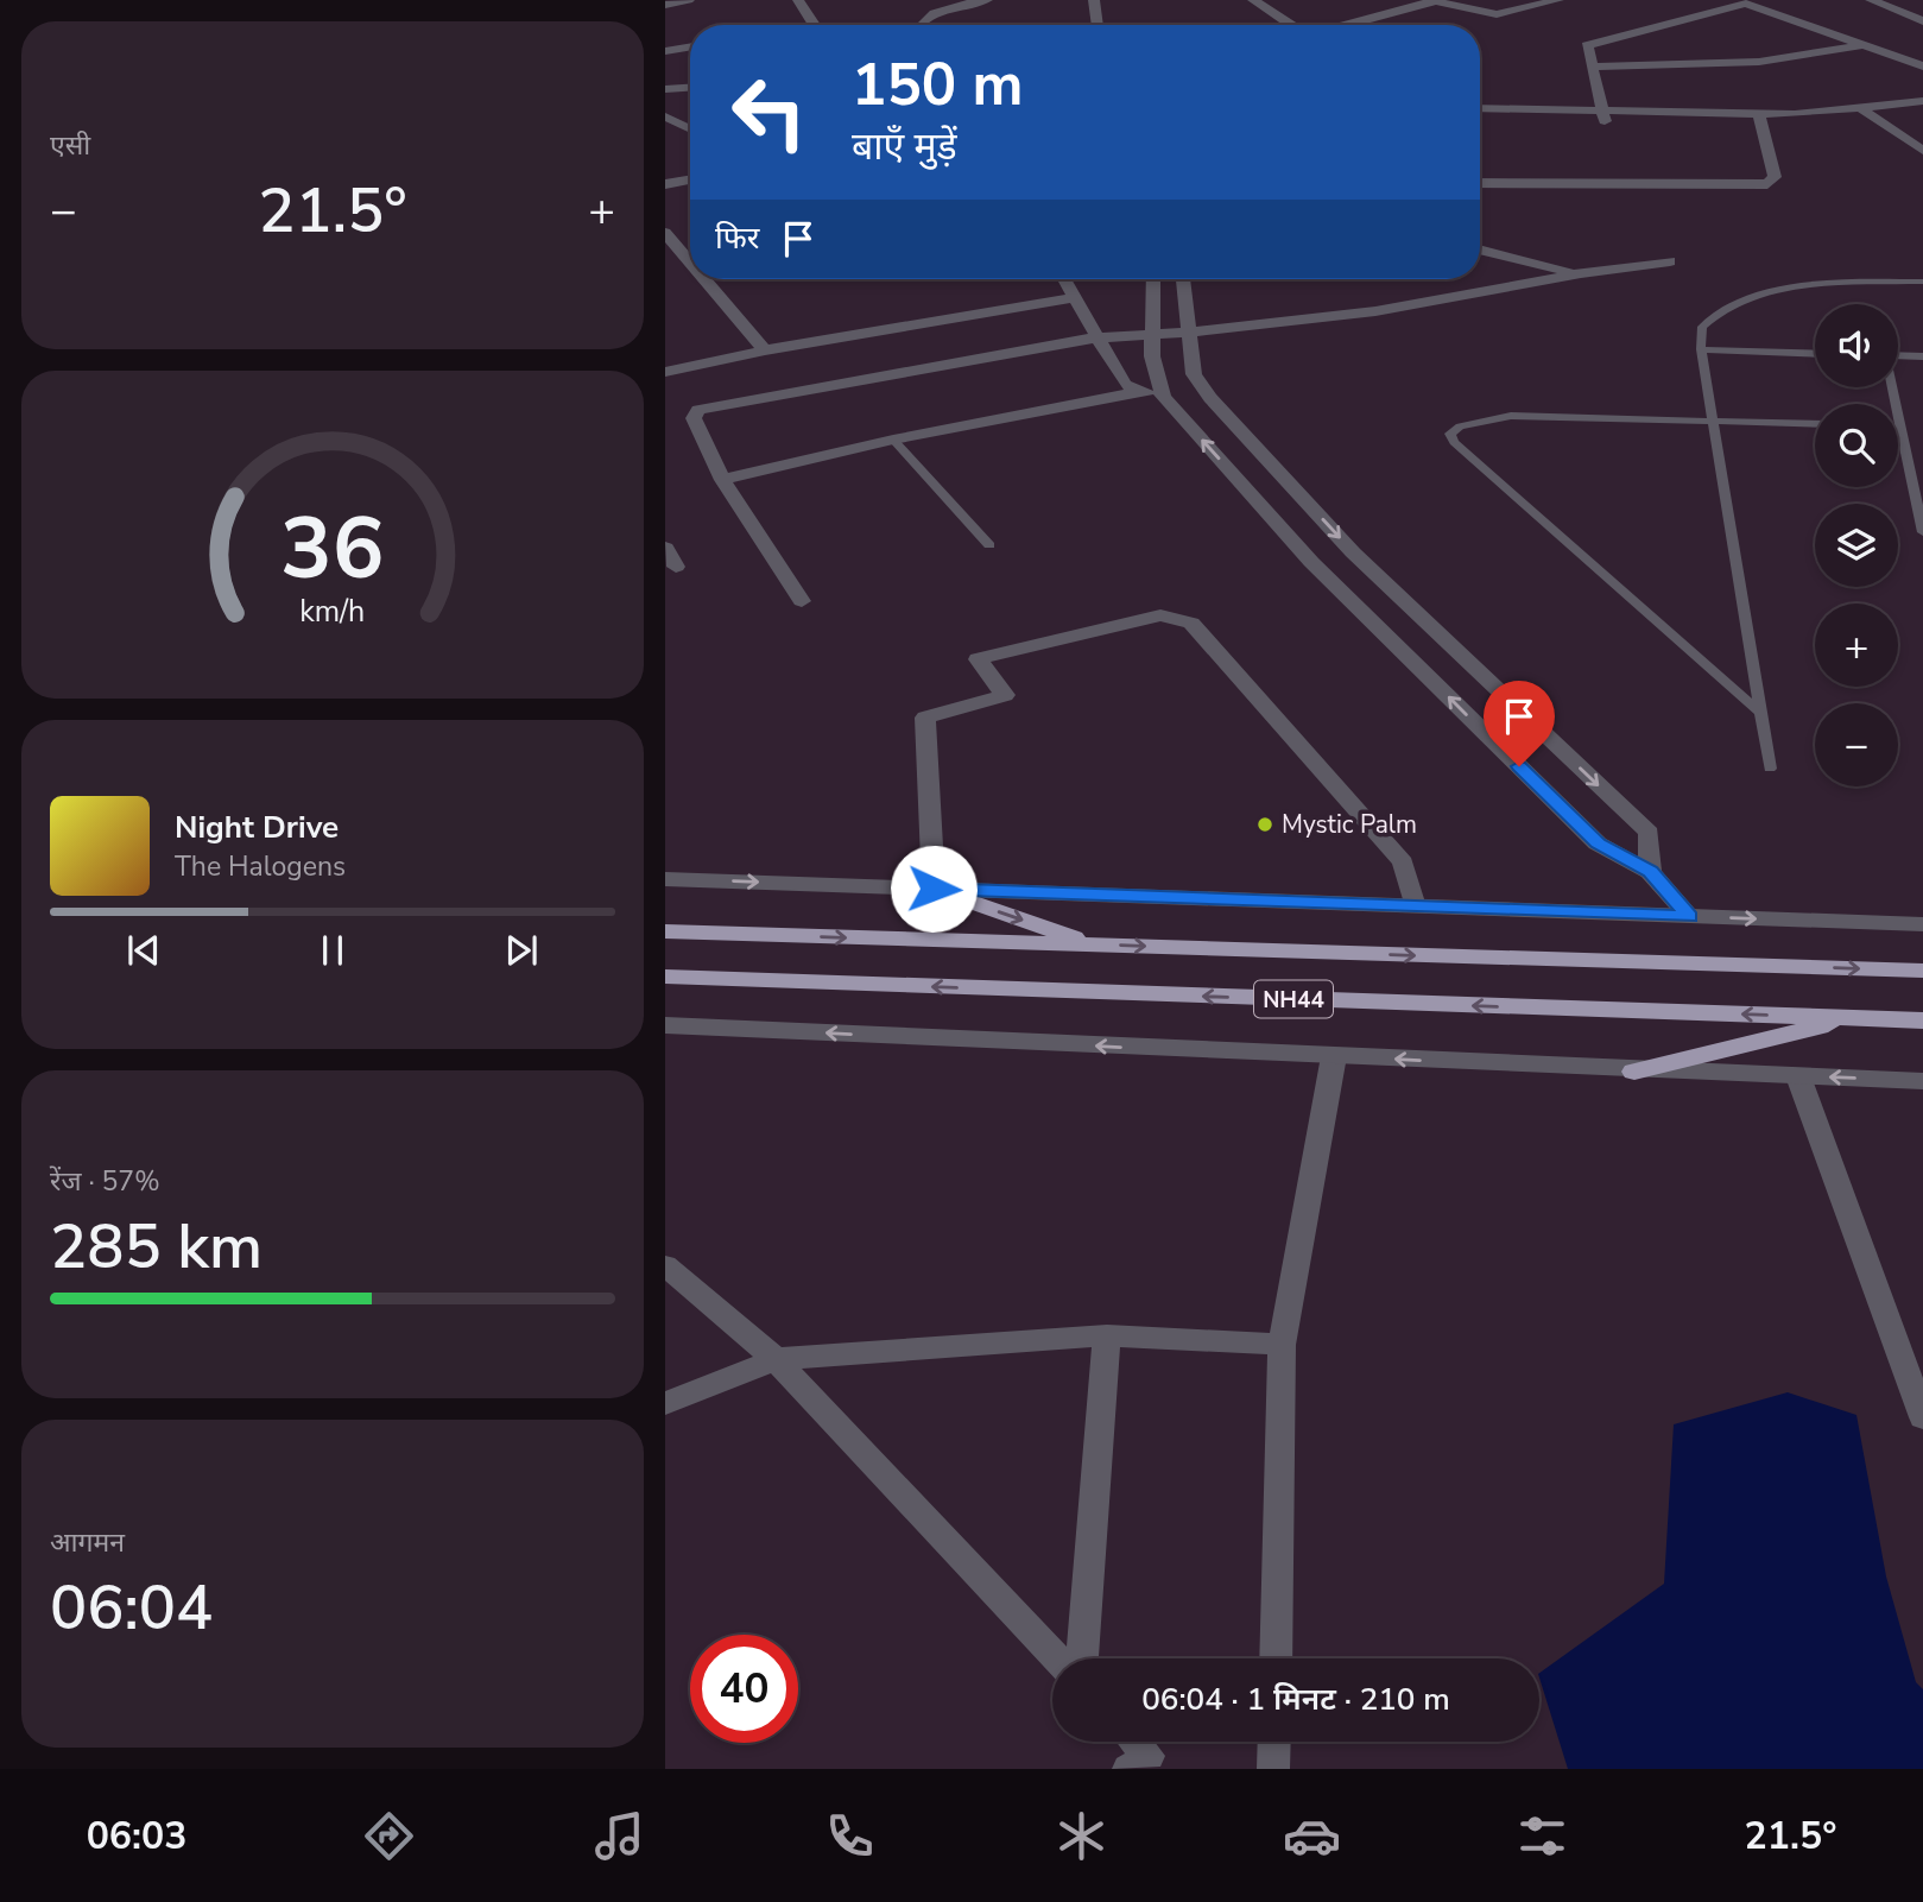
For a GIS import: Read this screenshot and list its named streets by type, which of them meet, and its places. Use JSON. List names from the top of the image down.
{
  "streets": {
    "highway": ["NH44"]
  },
  "places": ["Mystic Palm"],
  "page": {
    "tile": [
      "एसी",
      ["रेंज · 57%", "285 km"],
      ["आगमन", "06:04"]
    ],
    "turn": ["150 m", "बाएँ मुड़ें"],
    "heat": ["−", "21.5°", "+"],
    "then": "फिर",
    "map_buttons": ["+", "−"],
    "song": ["Night Drive", "The Halogens"],
    "limit": "40",
    "trip": "06:04 · 1 मिनट · 210 m",
    "tabs": ["06:03", "21.5°"],
    "gauge": ["36", "km/h"]
  }
}
